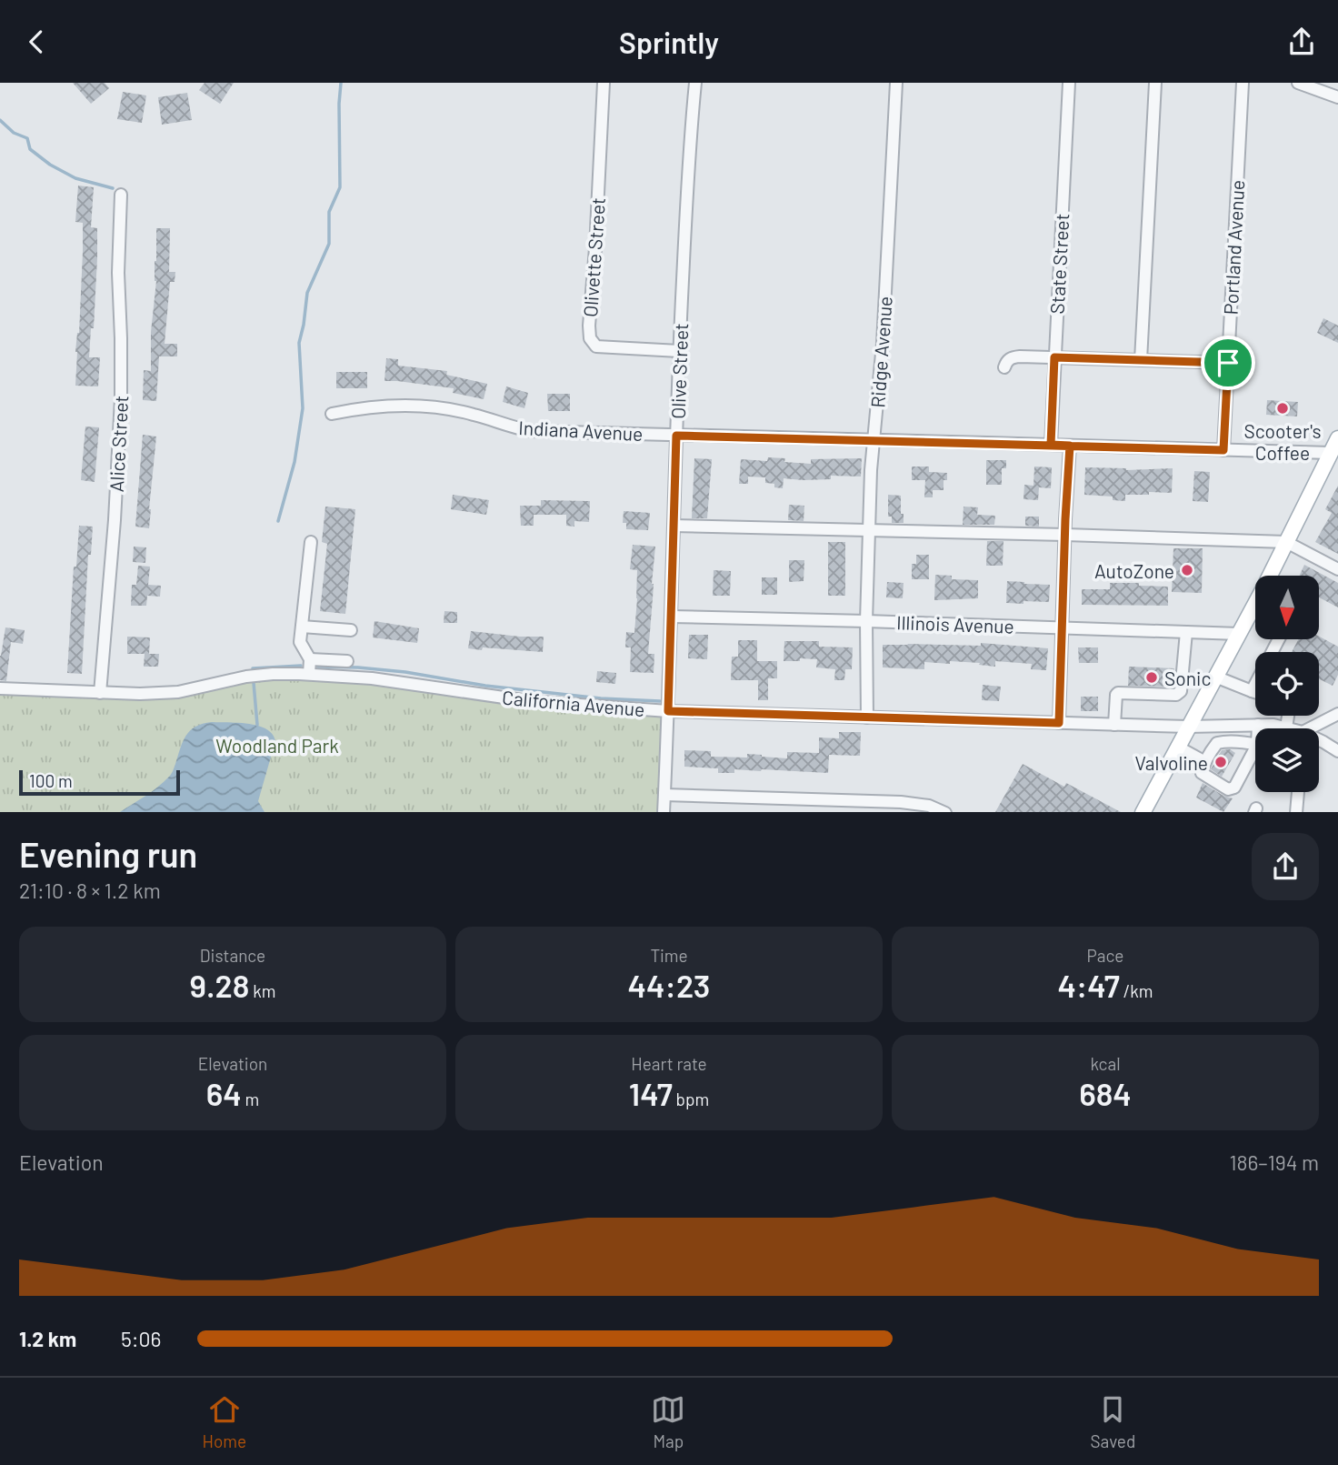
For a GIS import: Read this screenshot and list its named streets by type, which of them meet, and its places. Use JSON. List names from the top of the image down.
{
  "streets": {
    "street": [
      "Portland Avenue",
      "Olivette Street",
      "State Street",
      "Ridge Avenue",
      "Olive Street",
      "Indiana Avenue",
      "Alice Street",
      "Illinois Avenue",
      "California Avenue"
    ]
  },
  "crossings": [
    ["Portland Avenue", "Indiana Avenue"],
    ["Olivette Street", "Olive Street"],
    ["State Street", "Indiana Avenue"],
    ["Ridge Avenue", "Indiana Avenue"],
    ["Ridge Avenue", "Illinois Avenue"],
    ["Ridge Avenue", "California Avenue"],
    ["Olive Street", "Indiana Avenue"],
    ["Olive Street", "Illinois Avenue"],
    ["Olive Street", "California Avenue"],
    ["Alice Street", "California Avenue"]
  ],
  "parks": ["Woodland Park"],
  "places": [
    "Scooter's Coffee",
    "AutoZone",
    "Sonic",
    "Valvoline"
  ],
  "scale_bar": "100 m",
  "north": "bottom",
  "page": {
    "header": "Sprintly",
    "scale": "100 m",
    "heading": ["Evening run", "21:10 · 8 × 1.2 km"],
    "stats": [
      ["Distance", "9.28 km"],
      ["Time", "44:23"],
      ["Pace", "4:47 /km"],
      ["Elevation", "64 m"],
      ["Heart rate", "147 bpm"],
      ["kcal", "684"]
    ],
    "chart": ["Elevation", "186–194 m"],
    "list": [
      {
        "name": "1.2 km",
        "note": "5:06"
      }
    ],
    "tabs": ["Home", "Map", "Saved"]
  }
}
